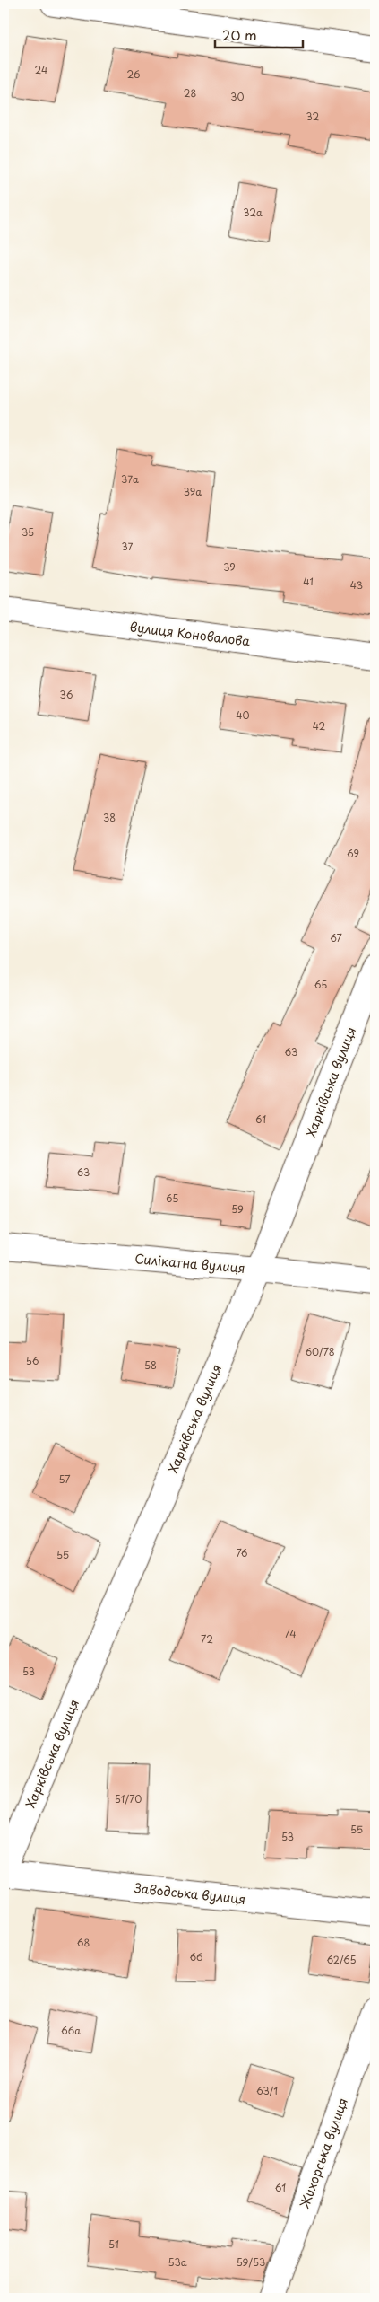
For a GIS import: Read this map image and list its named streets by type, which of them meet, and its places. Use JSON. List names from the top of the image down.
{
  "streets": {
    "street": [
      "вулиця Коновалова",
      "Харківська вулиця",
      "Силікатна вулиця",
      "Заводська вулиця",
      "Жихорська вулиця"
    ]
  },
  "crossings": [
    ["Харківська вулиця", "Силікатна вулиця"]
  ],
  "house_numbers": [
    "24",
    "26",
    "28",
    "30",
    "32",
    "32а",
    "37а",
    "39а",
    "35",
    "37",
    "39",
    "41",
    "43",
    "36",
    "40",
    "42",
    "38",
    "69",
    "67",
    "65",
    "63",
    "61",
    "63",
    "65",
    "59",
    "60/78",
    "56",
    "58",
    "57",
    "76",
    "55",
    "74",
    "72",
    "53",
    "51/70",
    "55",
    "53",
    "68",
    "66",
    "62/65",
    "66а",
    "63/1",
    "61",
    "51",
    "53а",
    "59/53"
  ],
  "scale_bar": "20 m"
}
